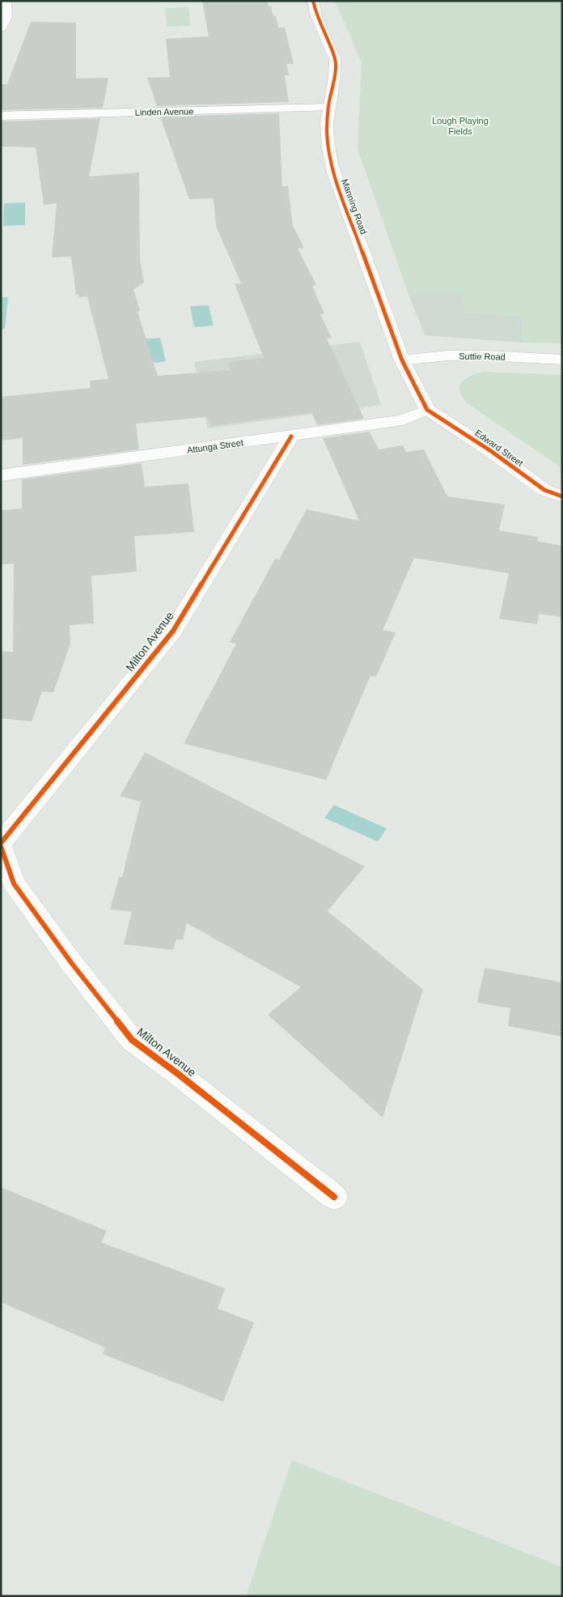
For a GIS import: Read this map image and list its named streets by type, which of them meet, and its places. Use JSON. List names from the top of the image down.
{
  "streets": {
    "street": [
      "Linden Avenue",
      "Manning Road",
      "Suttie Road",
      "Attunga Street",
      "Edward Street",
      "Milton Avenue"
    ]
  },
  "crossings": [
    ["Linden Avenue", "Manning Road"],
    ["Manning Road", "Suttie Road"],
    ["Manning Road", "Attunga Street"],
    ["Manning Road", "Edward Street"],
    ["Attunga Street", "Edward Street"],
    ["Attunga Street", "Milton Avenue"]
  ],
  "parks": ["Lough Playing Fields"]
}
